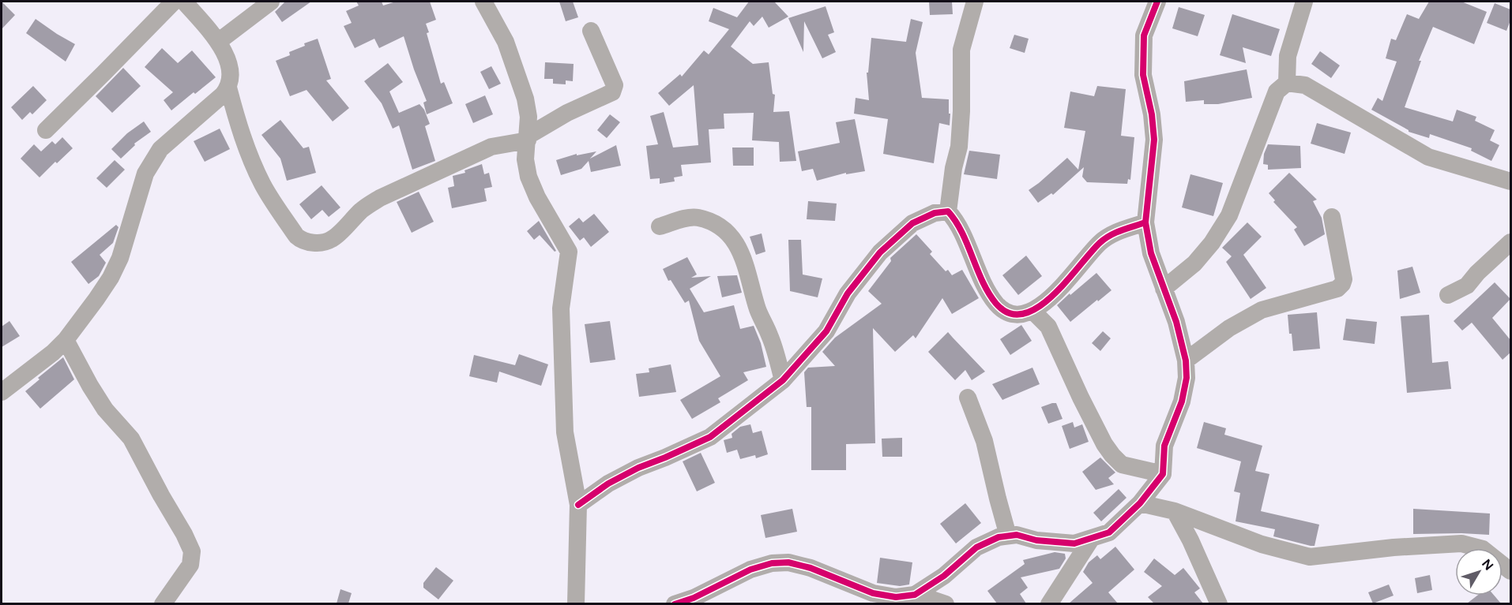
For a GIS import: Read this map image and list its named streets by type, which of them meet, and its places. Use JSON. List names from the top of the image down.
{
  "north": "top right"
}
